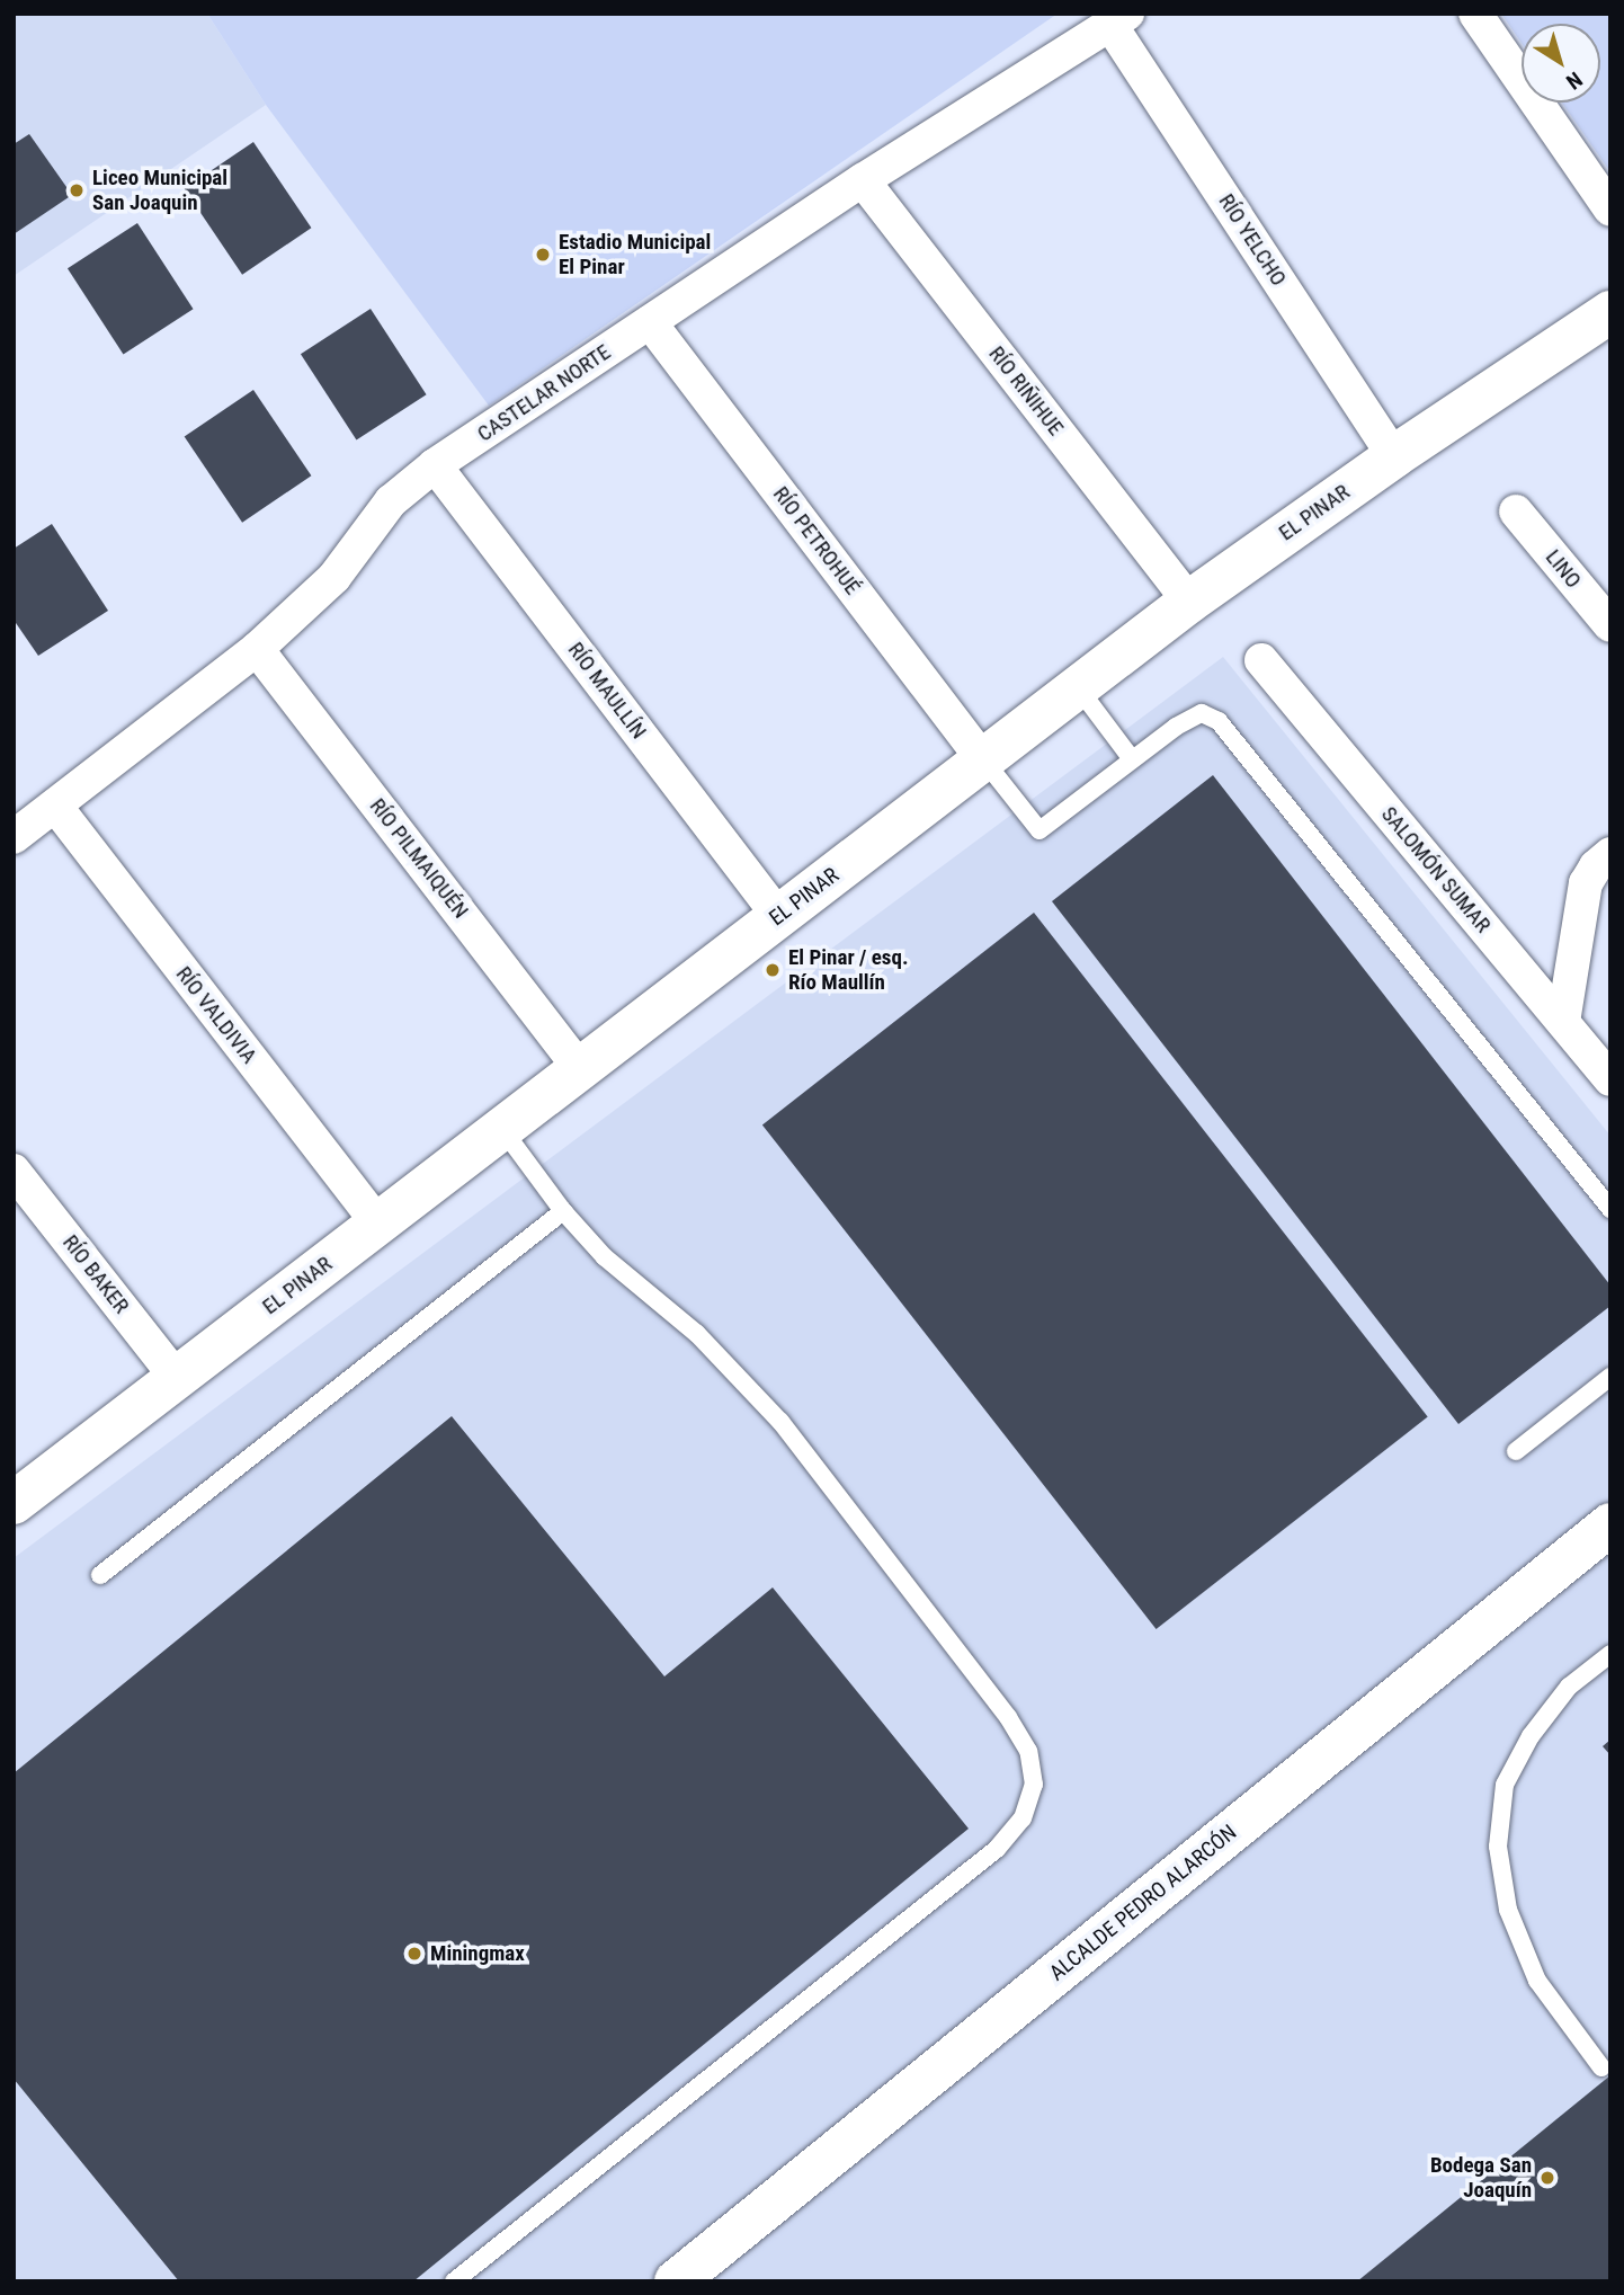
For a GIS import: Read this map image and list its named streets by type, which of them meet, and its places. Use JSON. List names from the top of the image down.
{
  "streets": {
    "street": [
      "RÍO YELCHO",
      "RÍO RIÑIHUE",
      "CASTELAR NORTE",
      "EL PINAR",
      "RÍO PETROHUÉ",
      "LINO",
      "RÍO MAULLÍN",
      "RÍO PILMAIQUÉN",
      "SALOMÓN SUMAR",
      "RÍO VALDIVIA",
      "RÍO BAKER",
      "ALCALDE PEDRO ALARCÓN"
    ]
  },
  "crossings": [
    ["RÍO YELCHO", "CASTELAR NORTE"],
    ["RÍO YELCHO", "EL PINAR"],
    ["RÍO RIÑIHUE", "CASTELAR NORTE"],
    ["RÍO RIÑIHUE", "EL PINAR"],
    ["CASTELAR NORTE", "RÍO PETROHUÉ"],
    ["CASTELAR NORTE", "RÍO MAULLÍN"],
    ["CASTELAR NORTE", "RÍO PILMAIQUÉN"],
    ["CASTELAR NORTE", "RÍO VALDIVIA"],
    ["EL PINAR", "RÍO PETROHUÉ"],
    ["EL PINAR", "RÍO MAULLÍN"],
    ["EL PINAR", "RÍO PILMAIQUÉN"],
    ["EL PINAR", "RÍO VALDIVIA"],
    ["EL PINAR", "RÍO BAKER"]
  ],
  "places": [
    "Liceo Municipal San Joaquin",
    "Estadio Municipal El Pinar",
    "El Pinar / esq. Río Maullín",
    "Miningmax",
    "Bodega San Joaquín"
  ],
  "north": "bottom right"
}
